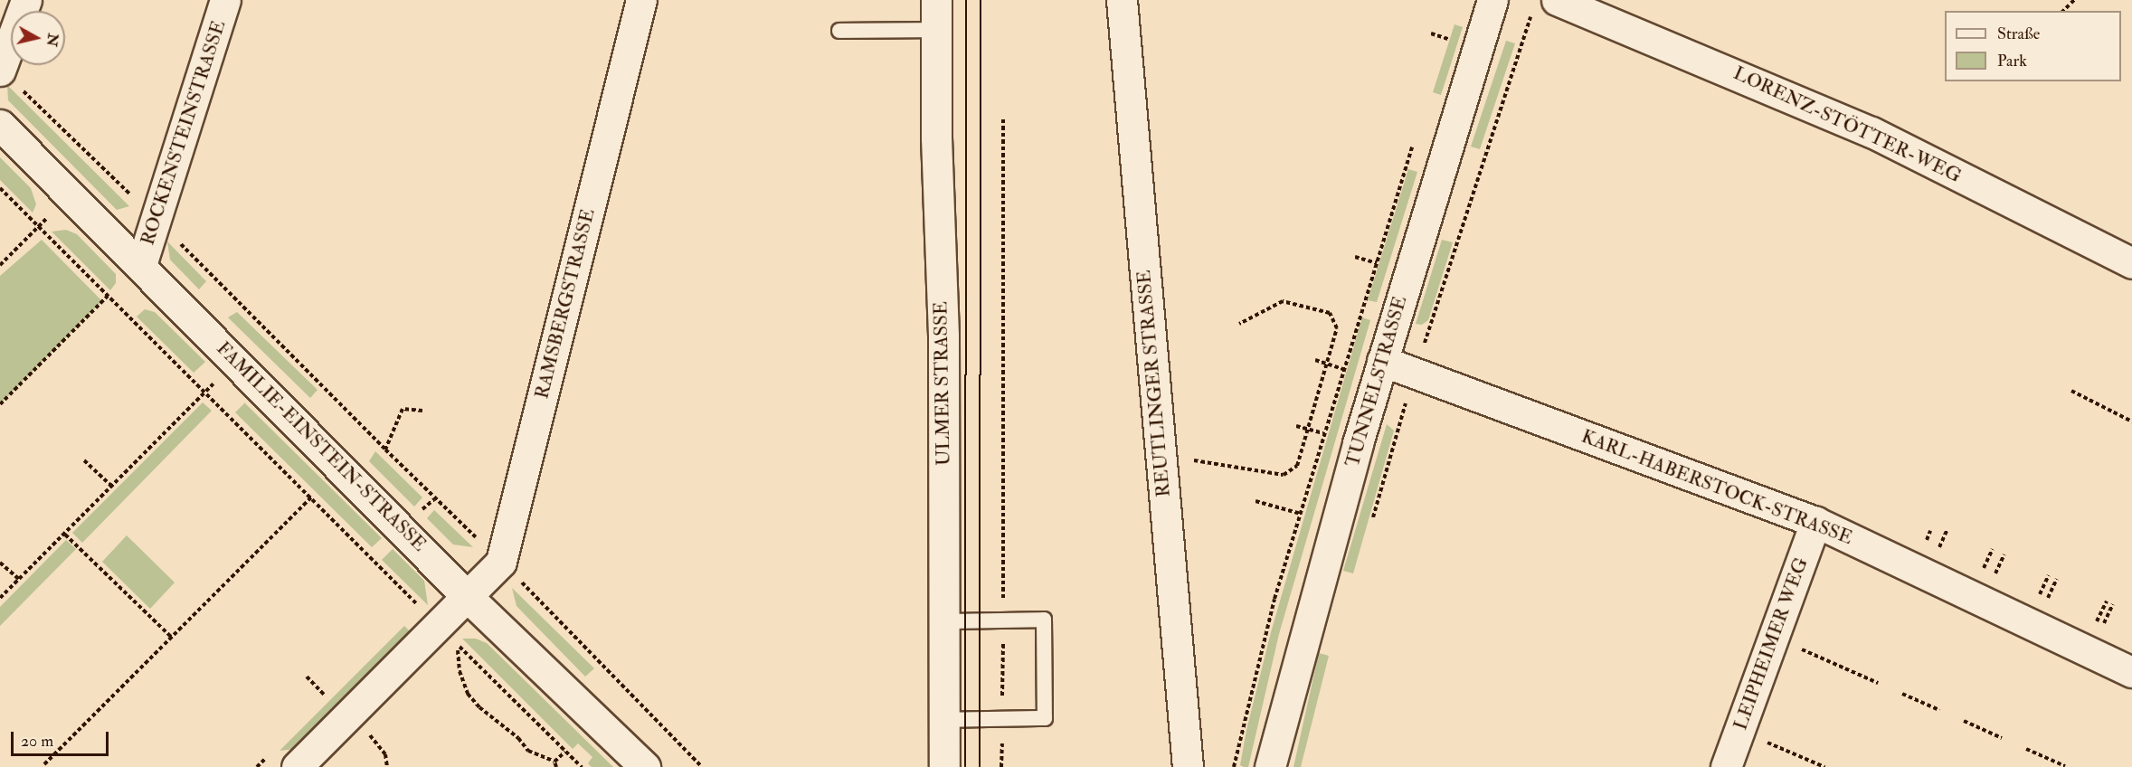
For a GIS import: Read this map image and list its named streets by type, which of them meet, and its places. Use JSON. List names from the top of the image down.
{
  "streets": {
    "street": [
      "LORENZ-STÖTTER-WEG",
      "ROCKENSTEINSTRASSE",
      "RAMSBERGSTRASSE",
      "TUNNELSTRASSE",
      "ULMER STRASSE",
      "REUTLINGER STRASSE",
      "FAMILIE-EINSTEIN-STRASSE",
      "KARL-HABERSTOCK-STRASSE",
      "LEIPHEIMER WEG"
    ]
  },
  "crossings": [
    ["ROCKENSTEINSTRASSE", "FAMILIE-EINSTEIN-STRASSE"],
    ["RAMSBERGSTRASSE", "FAMILIE-EINSTEIN-STRASSE"],
    ["TUNNELSTRASSE", "KARL-HABERSTOCK-STRASSE"],
    ["KARL-HABERSTOCK-STRASSE", "LEIPHEIMER WEG"]
  ],
  "legend": ["Straße", "Park"],
  "scale_bar": "20 m",
  "north": "right"
}
